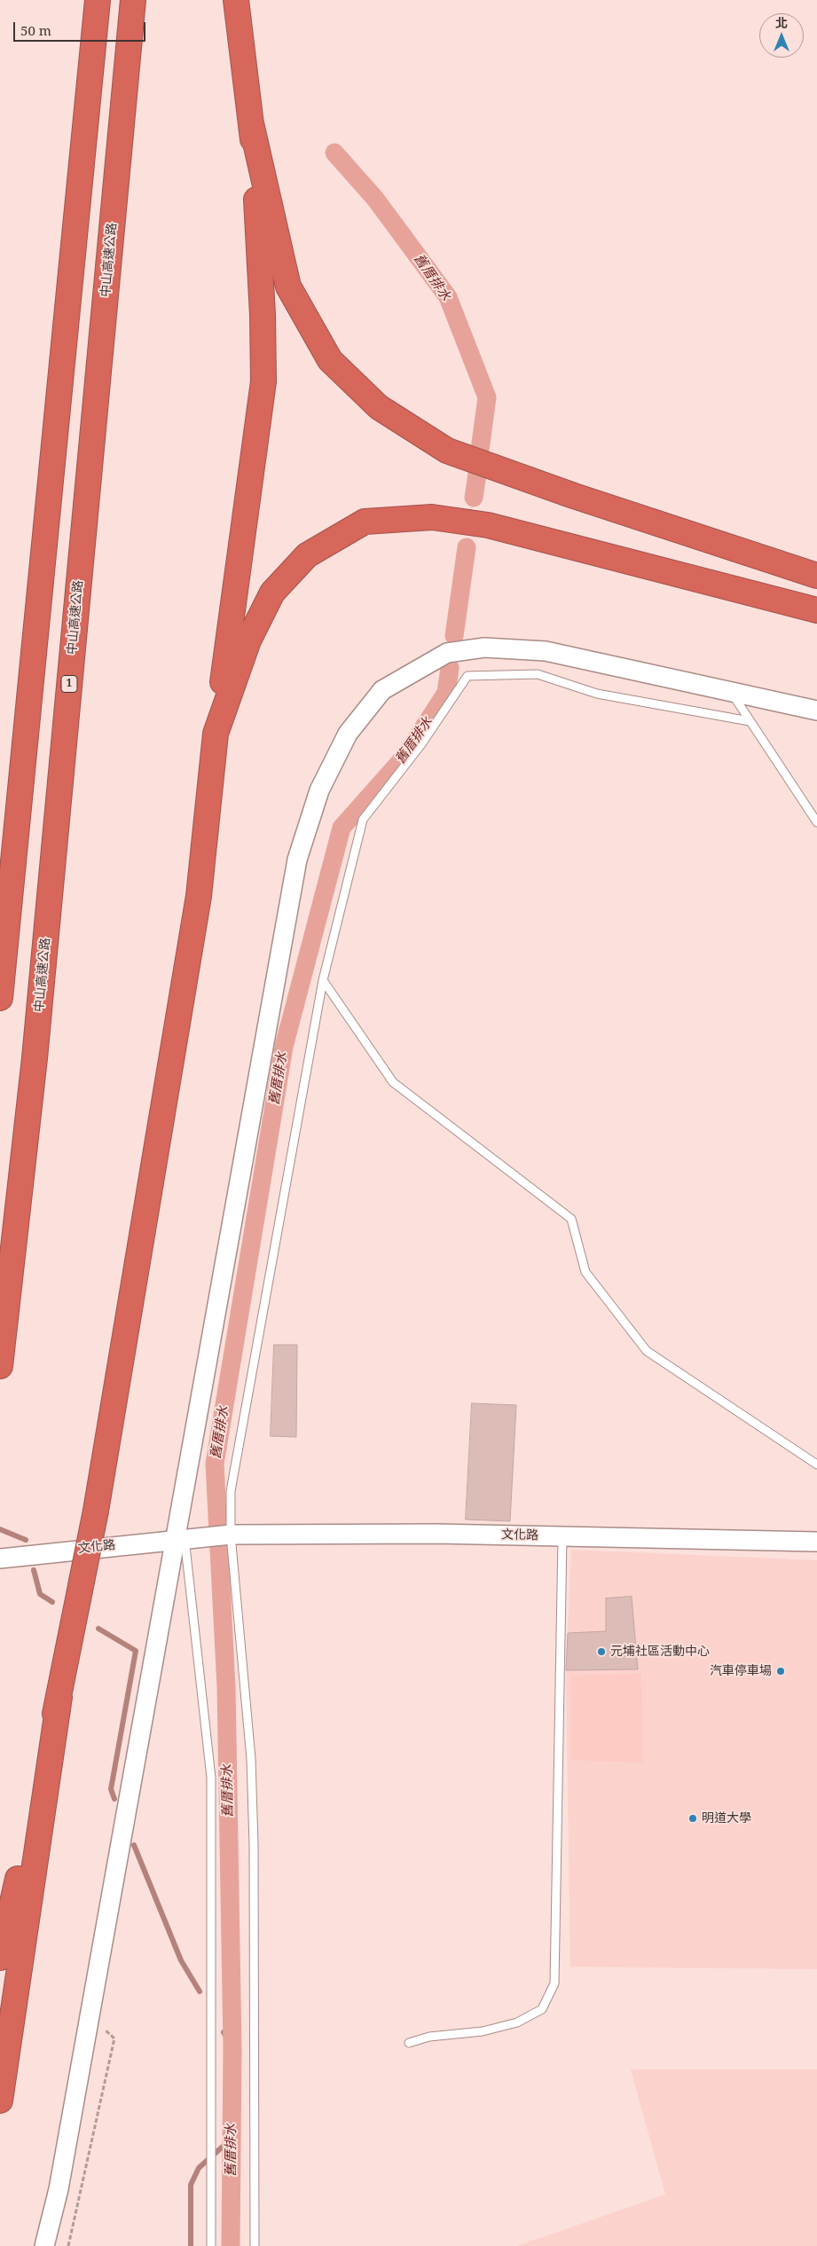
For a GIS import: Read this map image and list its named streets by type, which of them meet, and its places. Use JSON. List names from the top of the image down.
{
  "streets": {
    "highway": ["中山高速公路", "1"],
    "street": ["文化路"]
  },
  "water": ["舊厝排水"],
  "places": ["元埔社區活動中心", "汽車停車場", "明道大學"],
  "scale_bar": "50 m",
  "north": "top"
}
